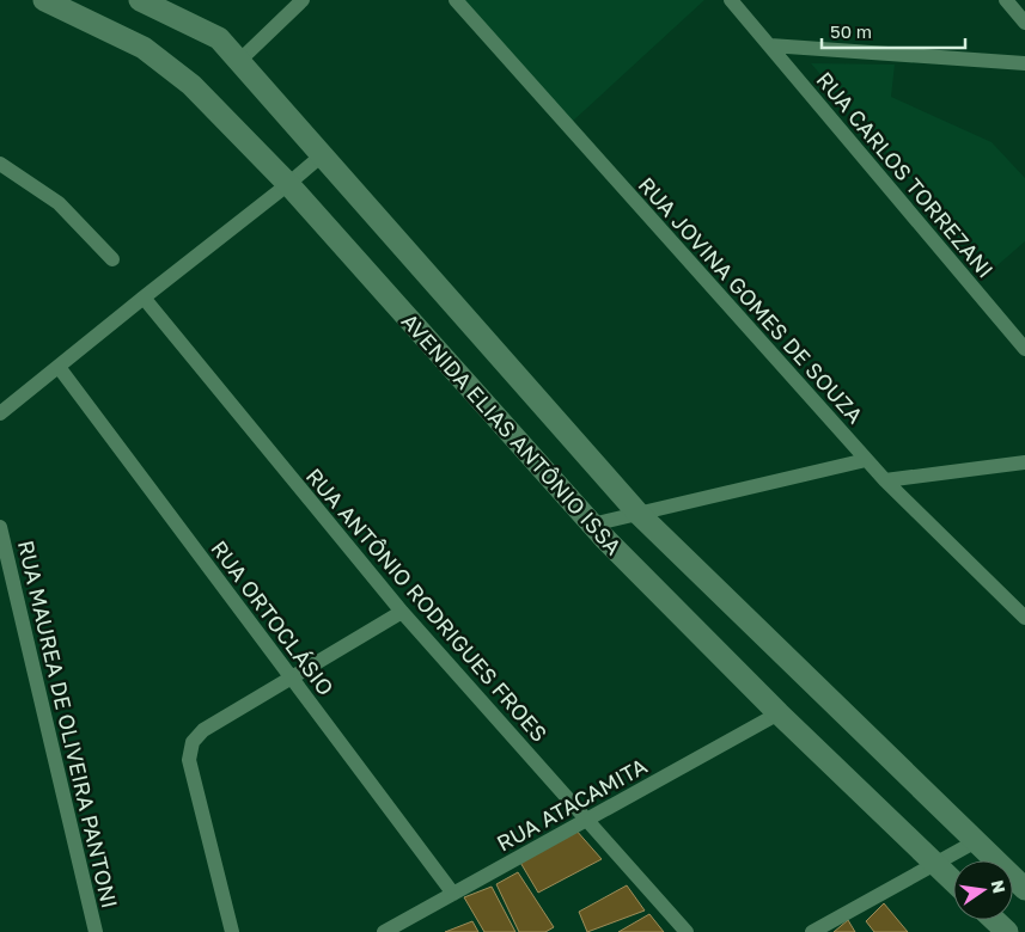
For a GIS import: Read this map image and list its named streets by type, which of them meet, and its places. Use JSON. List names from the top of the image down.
{
  "streets": {
    "street": [
      "RUA CARLOS TORREZANI",
      "RUA JOVINA GOMES DE SOUZA",
      "AVENIDA ELIAS ANTÔNIO ISSA",
      "RUA ANTÔNIO RODRIGUES FROES",
      "RUA ORTOCLÁSIO",
      "RUA MAUREA DE OLIVEIRA PANTONI",
      "RUA ATACAMITA"
    ]
  },
  "crossings": [
    ["AVENIDA ELIAS ANTÔNIO ISSA", "RUA ATACAMITA"],
    ["RUA ANTÔNIO RODRIGUES FROES", "RUA ATACAMITA"],
    ["RUA ORTOCLÁSIO", "RUA ATACAMITA"]
  ],
  "scale_bar": "50 m",
  "north": "right"
}
